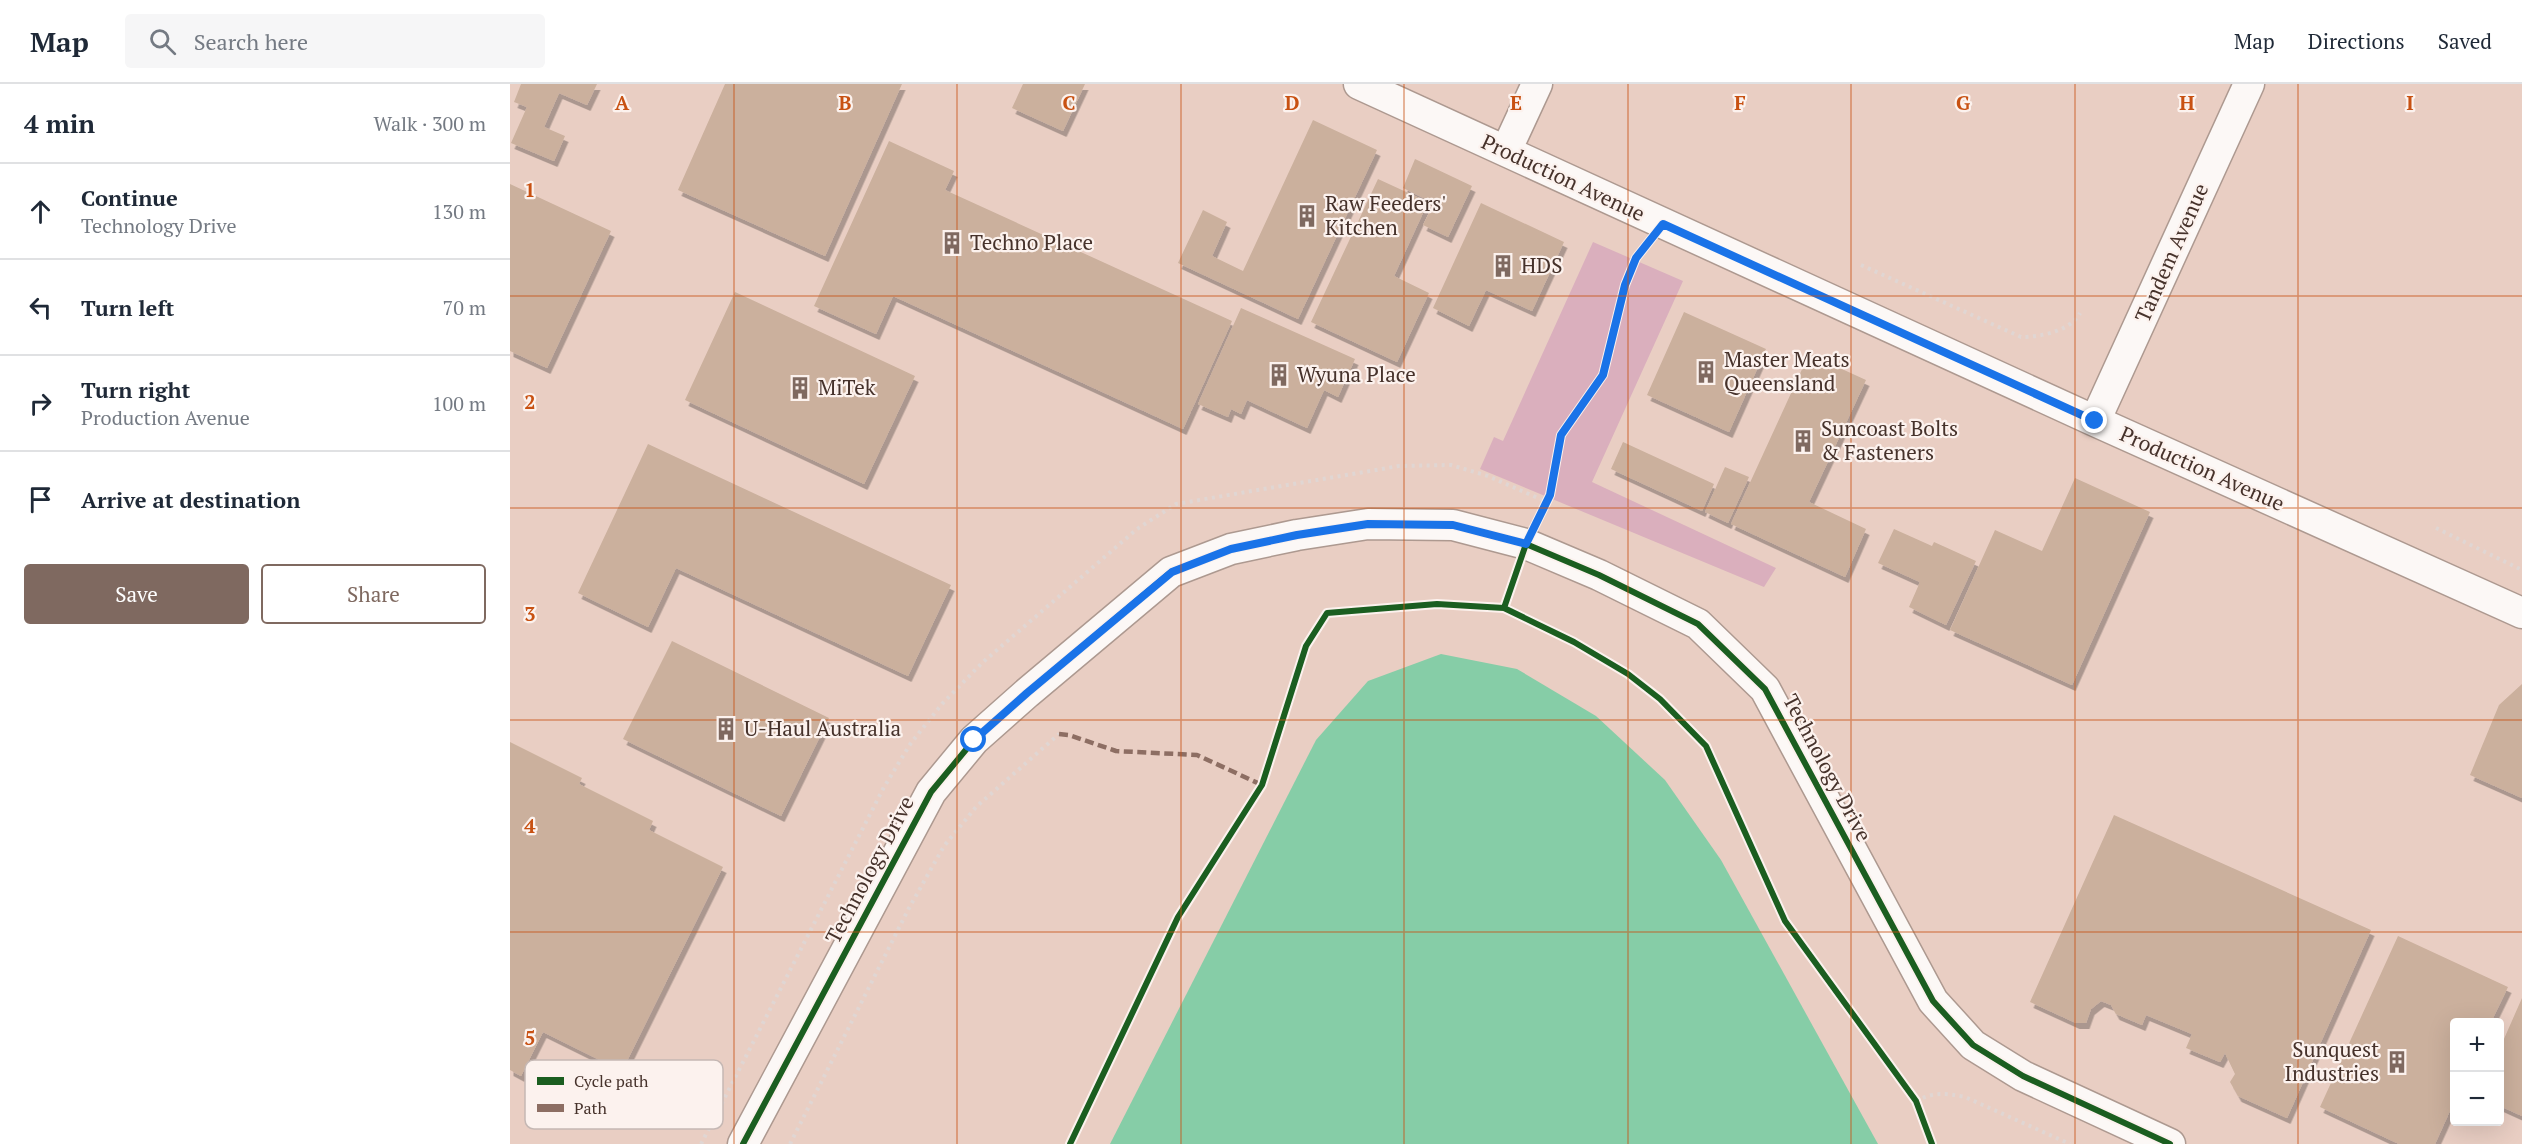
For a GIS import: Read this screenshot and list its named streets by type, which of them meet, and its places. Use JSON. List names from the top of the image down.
{
  "streets": {
    "street": ["Production Avenue", "Tandem Avenue", "Technology Drive"]
  },
  "crossings": [
    ["Production Avenue", "Tandem Avenue"]
  ],
  "places": {
    "building": [
      "Raw Feeders' Kitchen",
      "Techno Place",
      "HDS",
      "Master Meats Queensland",
      "Wyuna Place",
      "MiTek",
      "Suncoast Bolts & Fasteners",
      "U-Haul Australia",
      "Sunquest Industries"
    ]
  },
  "legend": ["Cycle path", "Path"],
  "page": {
    "header": "Map",
    "search": "Search here",
    "nav": ["Map", "Directions", "Saved"],
    "heading": ["4 min", "Walk · 300 m"],
    "list": [
      ["Continue", "Technology Drive", "130 m"],
      ["Turn left", "70 m"],
      ["Turn right", "Production Avenue", "100 m"],
      "Arrive at destination"
    ],
    "buttons": ["Save", "Share"],
    "map_buttons": ["+", "−"]
  },
  "grid": {
    "columns": [
      "A",
      "B",
      "C",
      "D",
      "E",
      "F",
      "G",
      "H",
      "I"
    ],
    "rows": [
      "1",
      "2",
      "3",
      "4",
      "5"
    ]
  }
}
